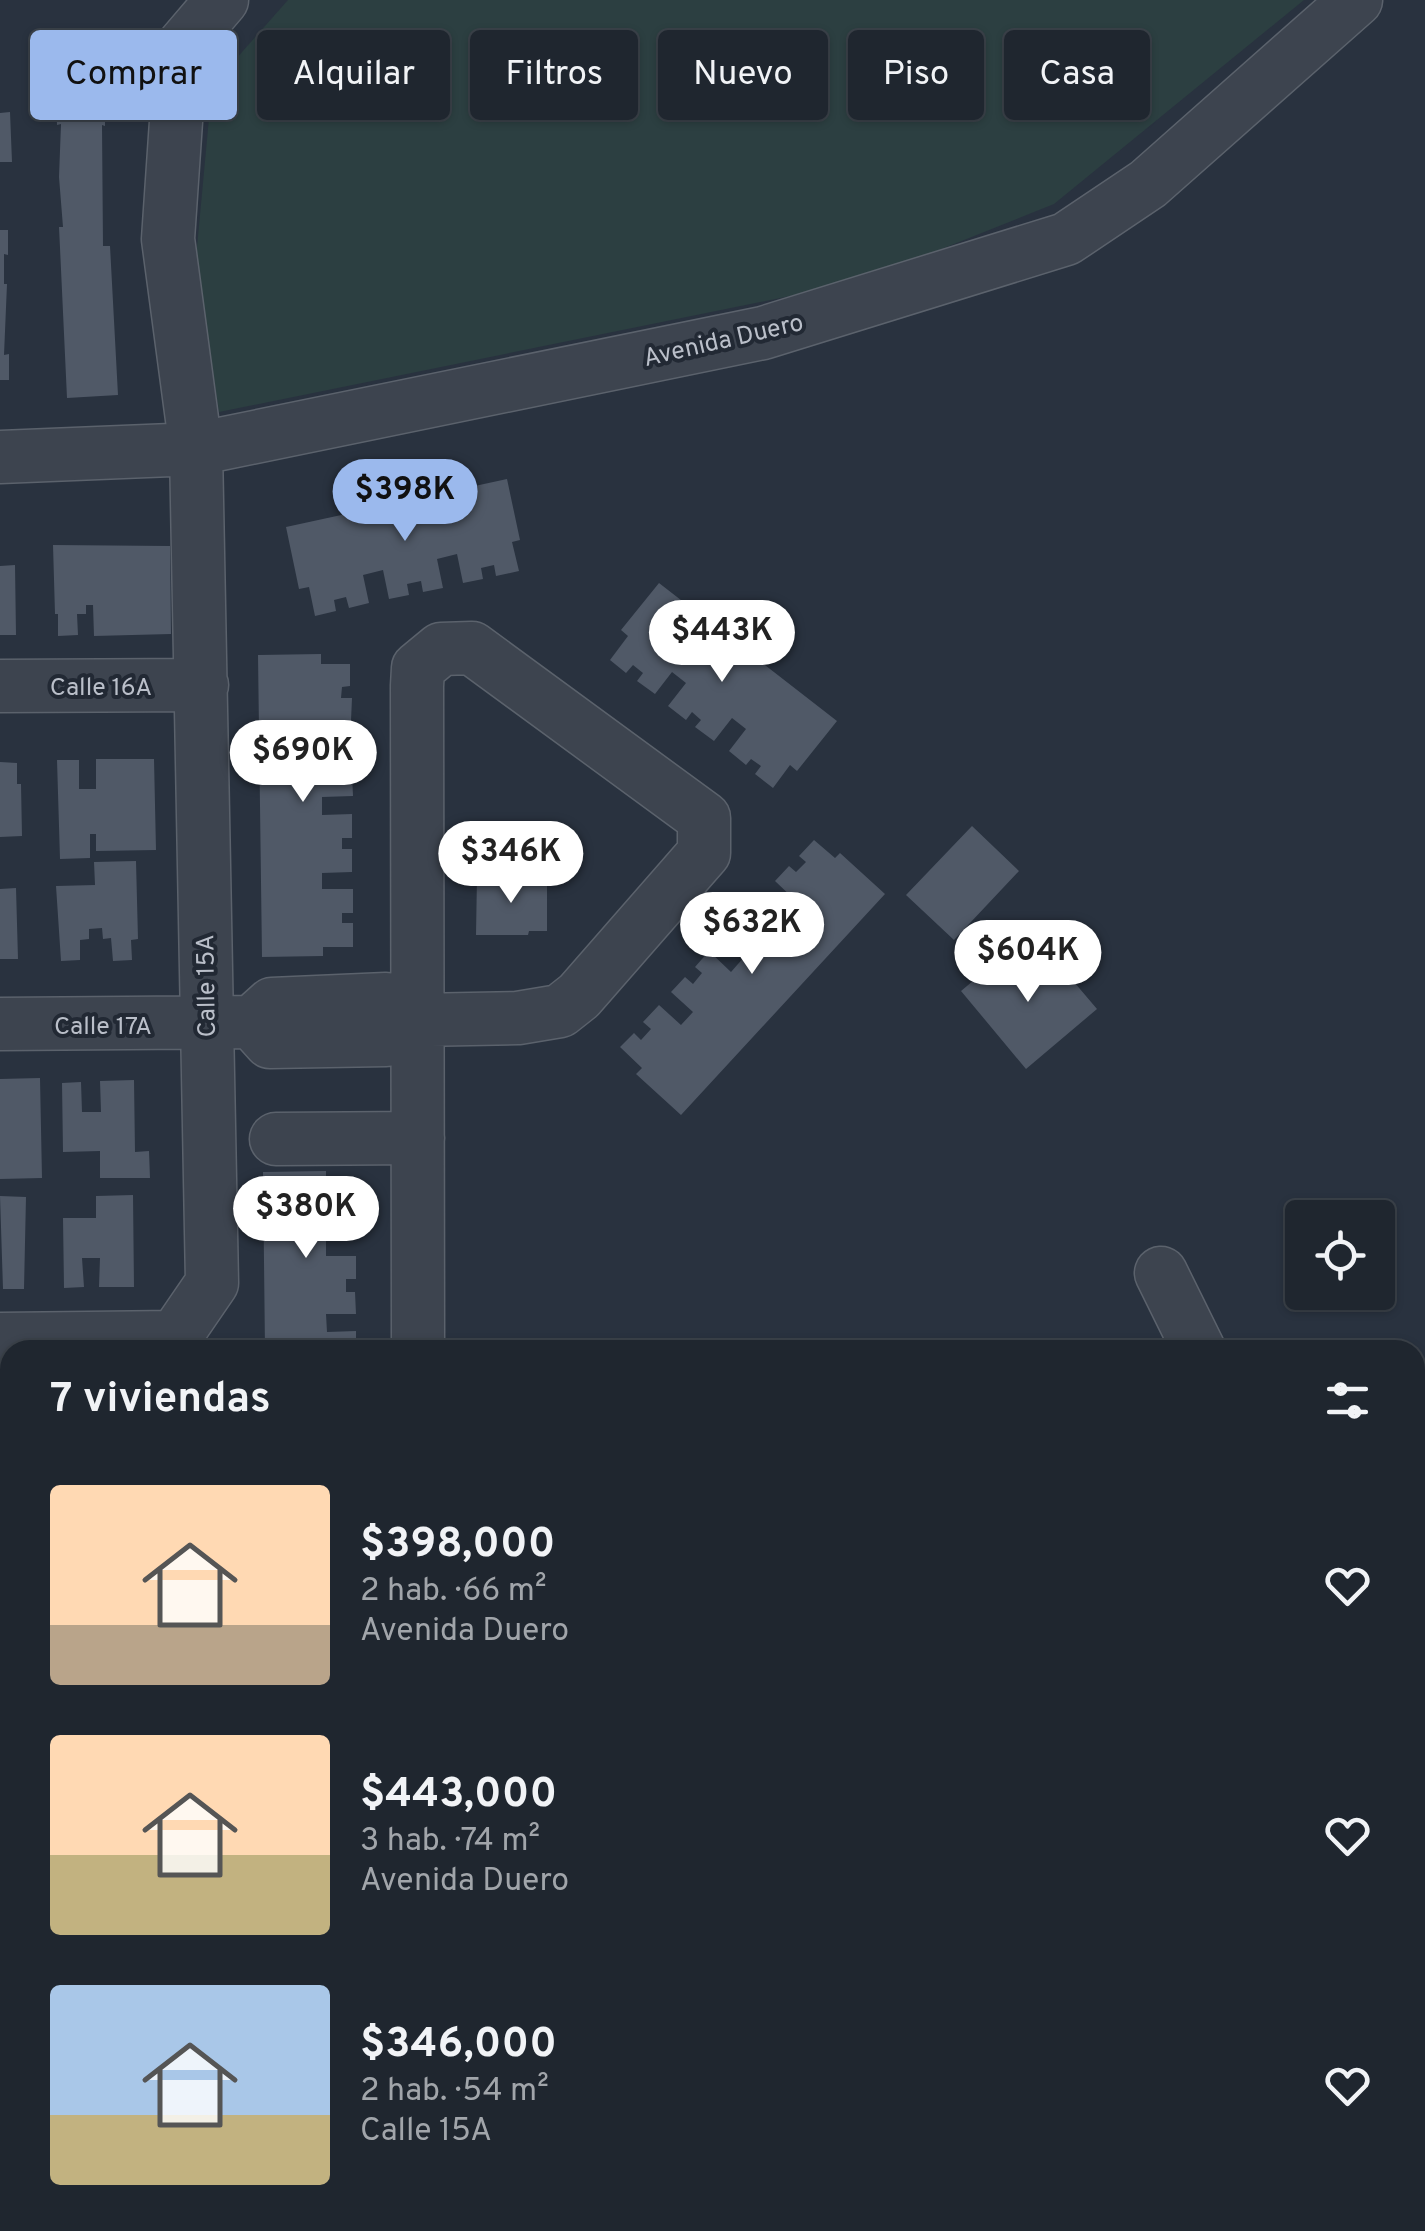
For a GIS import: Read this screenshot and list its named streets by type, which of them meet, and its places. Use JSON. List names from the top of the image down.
{
  "streets": {
    "street": [
      "Avenida Duero",
      "Calle 16A",
      "Calle 15A",
      "Calle 17A"
    ]
  },
  "crossings": [
    ["Avenida Duero", "Calle 15A"],
    ["Calle 16A", "Calle 15A"],
    ["Calle 15A", "Calle 17A"]
  ],
  "page": {
    "chip": [
      "Comprar",
      "Alquilar",
      "Filtros",
      "Nuevo",
      "Piso",
      "Casa"
    ],
    "price": [
      "$398K",
      "$443K",
      "$690K",
      "$346K",
      "$632K",
      "$604K",
      "$380K"
    ],
    "heading": "7 viviendas",
    "list": [
      {
        "name": "$398,000",
        "note": "2 hab. · 66 m² · Avenida Duero"
      },
      {
        "name": "$443,000",
        "note": "3 hab. · 74 m² · Avenida Duero"
      },
      {
        "name": "$346,000",
        "note": "2 hab. · 54 m² · Calle 15A"
      }
    ]
  }
}
